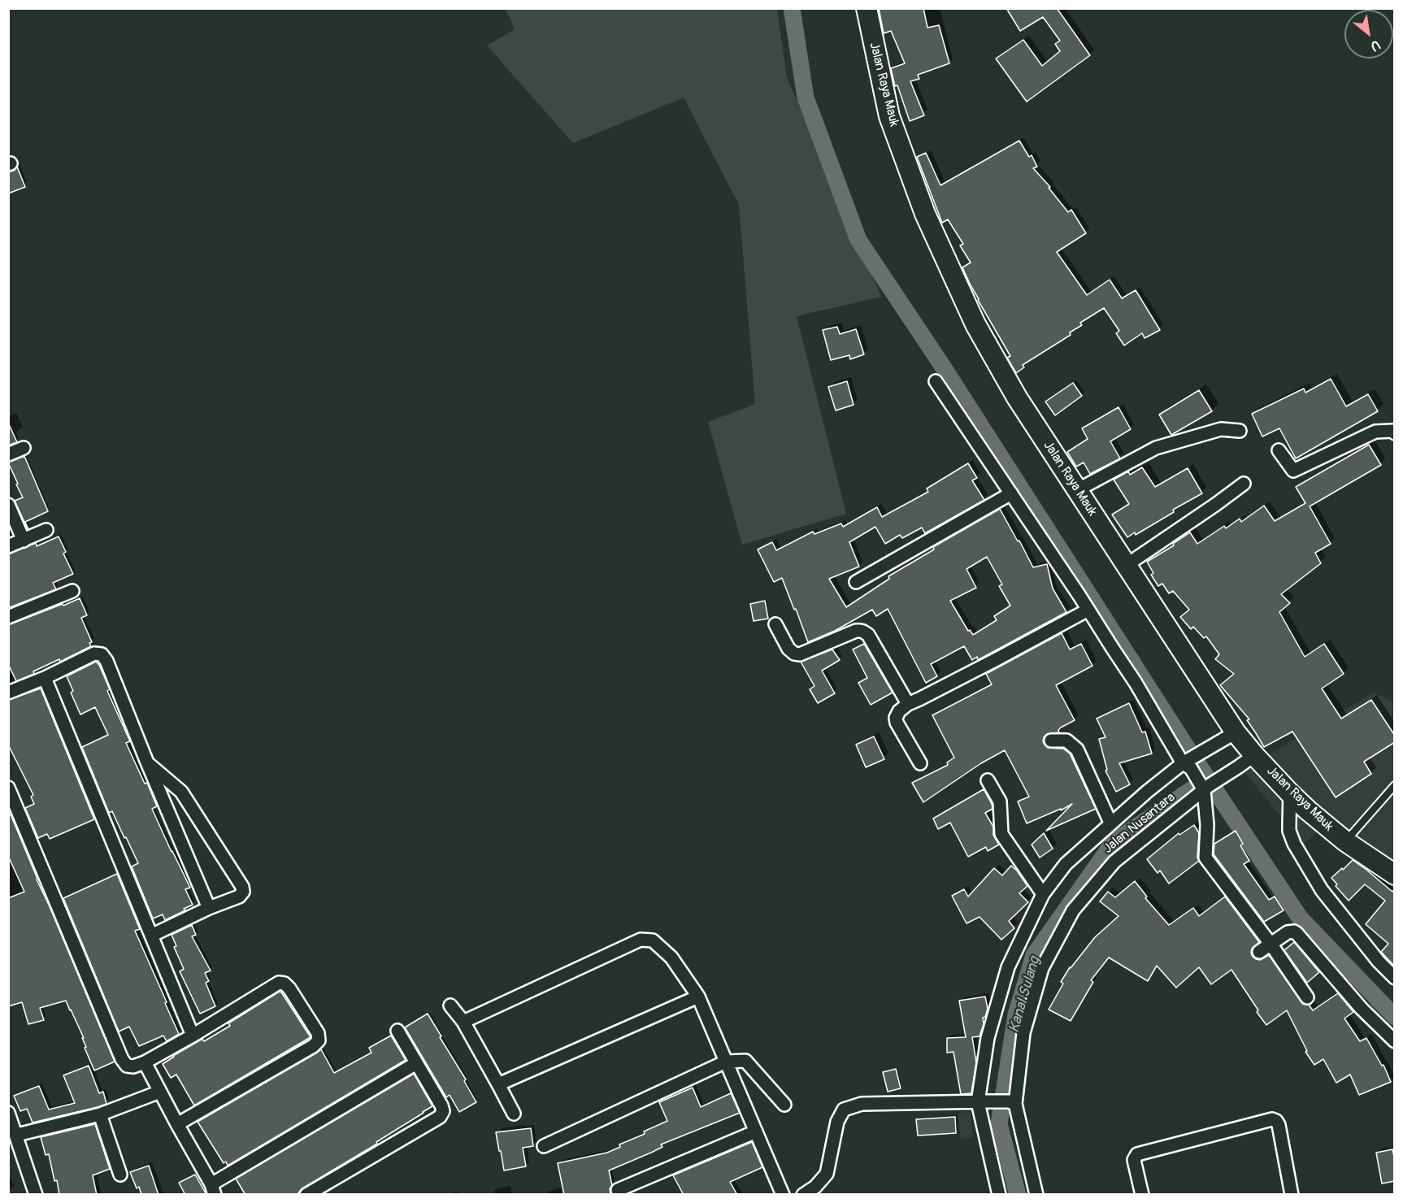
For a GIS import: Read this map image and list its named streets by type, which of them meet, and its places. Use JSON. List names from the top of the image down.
{
  "streets": {
    "main road": ["Jalan Raya Mauk"],
    "street": ["Jalan Nusantara"]
  },
  "crossings": [
    ["Jalan Raya Mauk", "Jalan Nusantara"]
  ],
  "water": ["Kanal Sulang"],
  "north": "bottom right"
}
